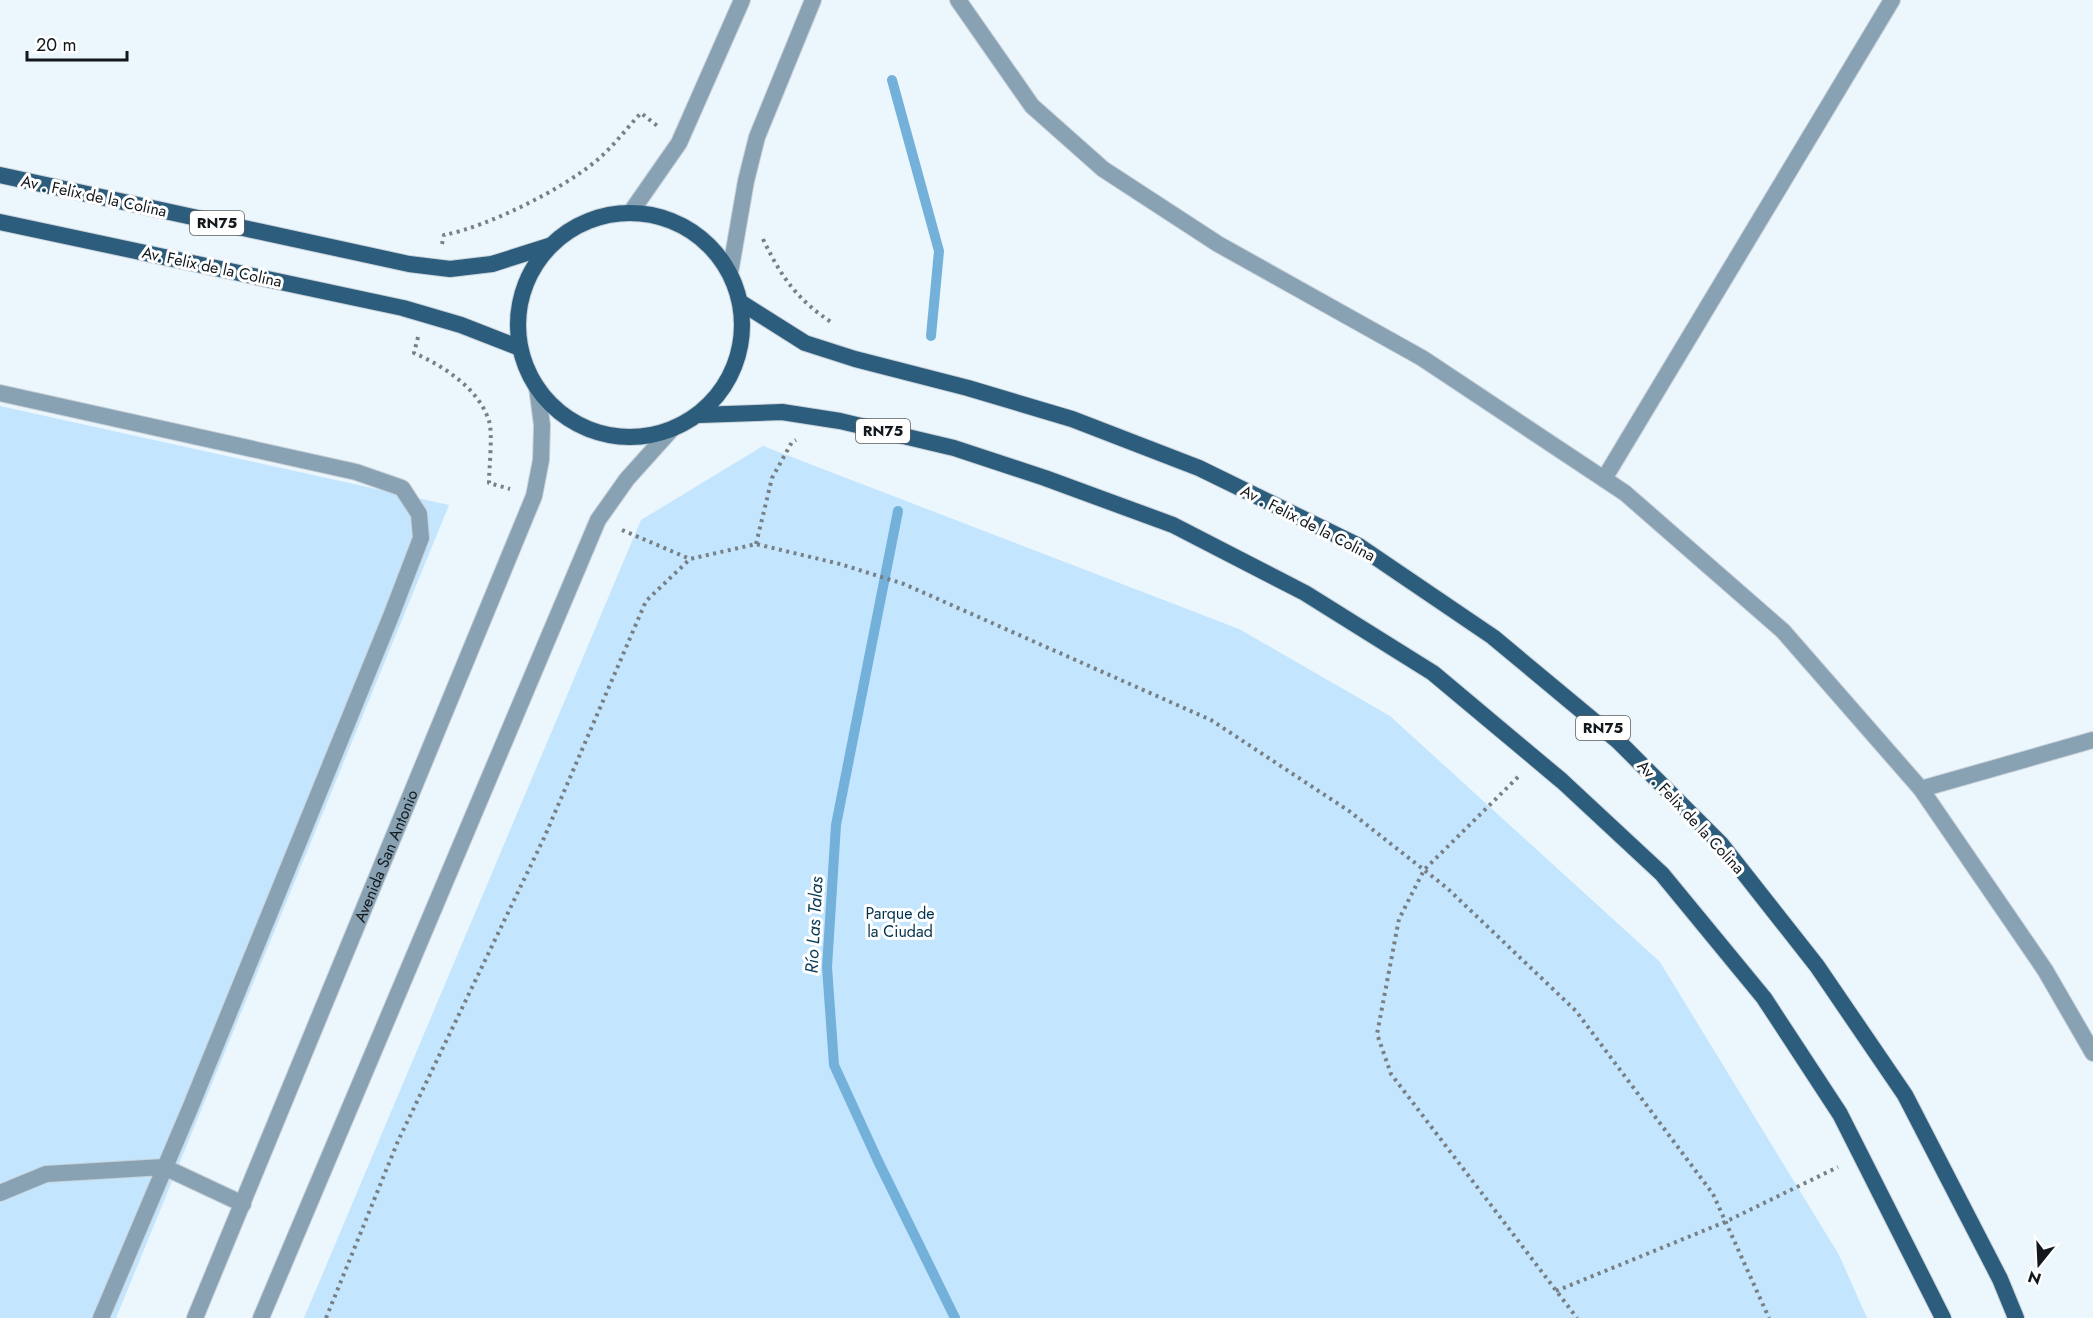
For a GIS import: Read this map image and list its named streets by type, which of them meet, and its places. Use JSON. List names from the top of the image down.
{
  "streets": {
    "main road": ["Av . Felix de la Colina", "RN75", "Av. Felix de la Colina"],
    "street": ["Avenida San Antonio"]
  },
  "crossings": [
    ["Av . Felix de la Colina", "RN75"]
  ],
  "water": ["Río Las Talas"],
  "parks": ["Parque de la Ciudad"],
  "scale_bar": "20 m",
  "north": "bottom"
}
